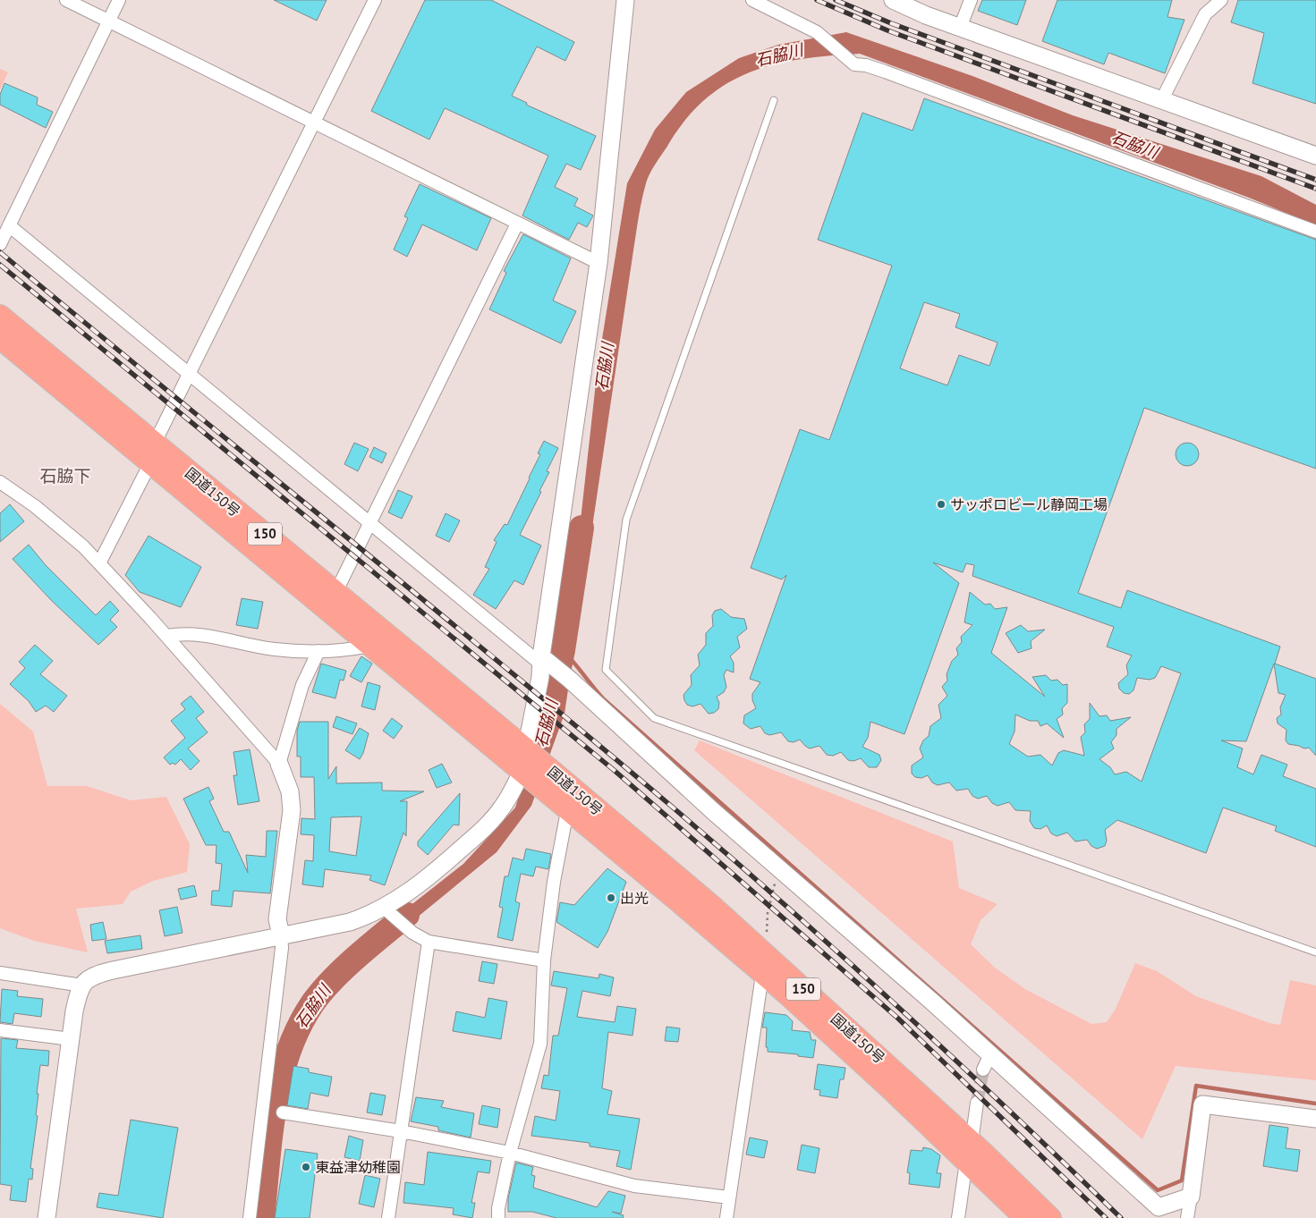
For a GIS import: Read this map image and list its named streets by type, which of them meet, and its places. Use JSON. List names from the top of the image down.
{
  "streets": {
    "highway": ["国道150号", "150"]
  },
  "districts": ["石脇下"],
  "water": ["石脇川"],
  "places": ["サッポロビール静岡工場", "出光", "東益津幼稚園"]
}
